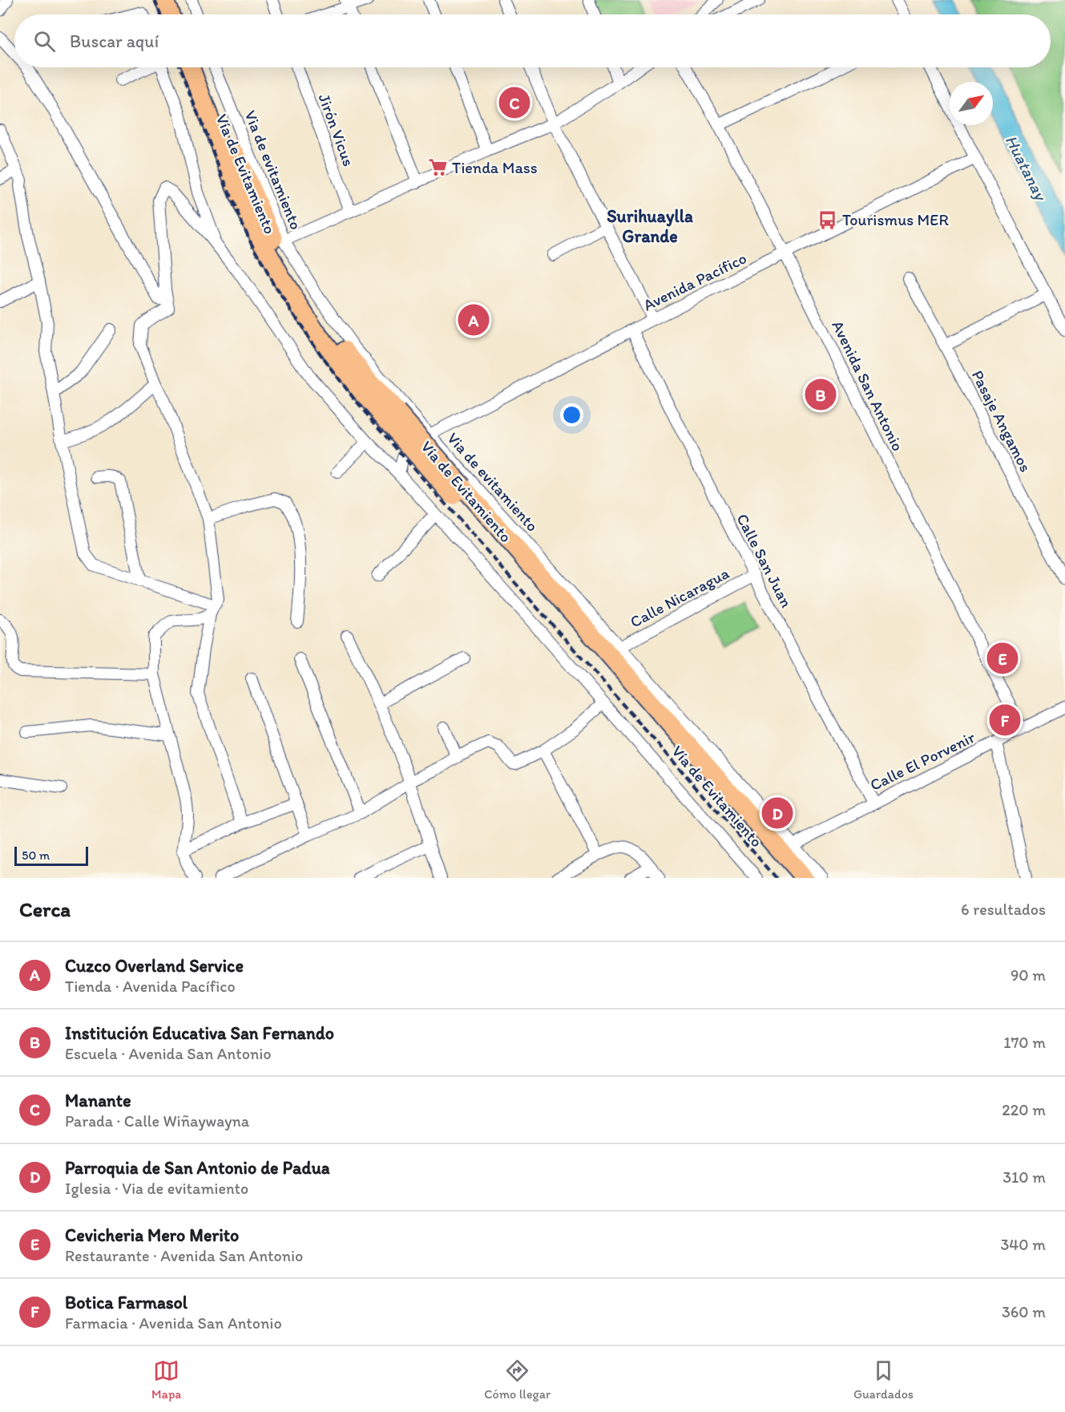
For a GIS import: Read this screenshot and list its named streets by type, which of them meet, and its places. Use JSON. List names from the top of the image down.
{
  "streets": {
    "highway": ["Vía de Evitamiento"],
    "street": [
      "Jirón Vicus",
      "Via de evitamiento",
      "Avenida Pacífico",
      "Avenida San Antonio",
      "Pasaje Angamos",
      "Calle San Juan",
      "Calle Nicaragua",
      "Calle El Porvenir"
    ]
  },
  "crossings": [
    ["Via de evitamiento", "Avenida Pacífico"],
    ["Via de evitamiento", "Calle Nicaragua"],
    ["Via de evitamiento", "Calle El Porvenir"],
    ["Avenida Pacífico", "Avenida San Antonio"],
    ["Avenida Pacífico", "Calle San Juan"],
    ["Avenida San Antonio", "Calle El Porvenir"],
    ["Calle San Juan", "Calle Nicaragua"],
    ["Calle San Juan", "Calle El Porvenir"]
  ],
  "districts": ["Surihuaylla Grande"],
  "water": ["Huatanay"],
  "places": {
    "supermarket": ["Tienda Mass"],
    "bus stop": ["Tourismus MER"]
  },
  "scale_bar": "50 m",
  "north": "top right",
  "page": {
    "search": "Buscar aquí",
    "pins": [
      "C",
      "A",
      "B",
      "E",
      "F",
      "D"
    ],
    "scale": "50 m",
    "heading": ["Cerca", "6 resultados"],
    "list": [
      {
        "mark": "A",
        "name": "Cuzco Overland Service",
        "note": "Tienda · Avenida Pacífico",
        "value": "90 m"
      },
      {
        "mark": "B",
        "name": "Institución Educativa San Fernando",
        "note": "Escuela · Avenida San Antonio",
        "value": "170 m"
      },
      {
        "mark": "C",
        "name": "Manante",
        "note": "Parada · Calle Wiñaywayna",
        "value": "220 m"
      },
      {
        "mark": "D",
        "name": "Parroquia de San Antonio de Padua",
        "note": "Iglesia · Via de evitamiento",
        "value": "310 m"
      },
      {
        "mark": "E",
        "name": "Cevicheria Mero Merito",
        "note": "Restaurante · Avenida San Antonio",
        "value": "340 m"
      },
      {
        "mark": "F",
        "name": "Botica Farmasol",
        "note": "Farmacia · Avenida San Antonio",
        "value": "360 m"
      }
    ],
    "nav": ["Mapa", "Cómo llegar", "Guardados"]
  }
}
